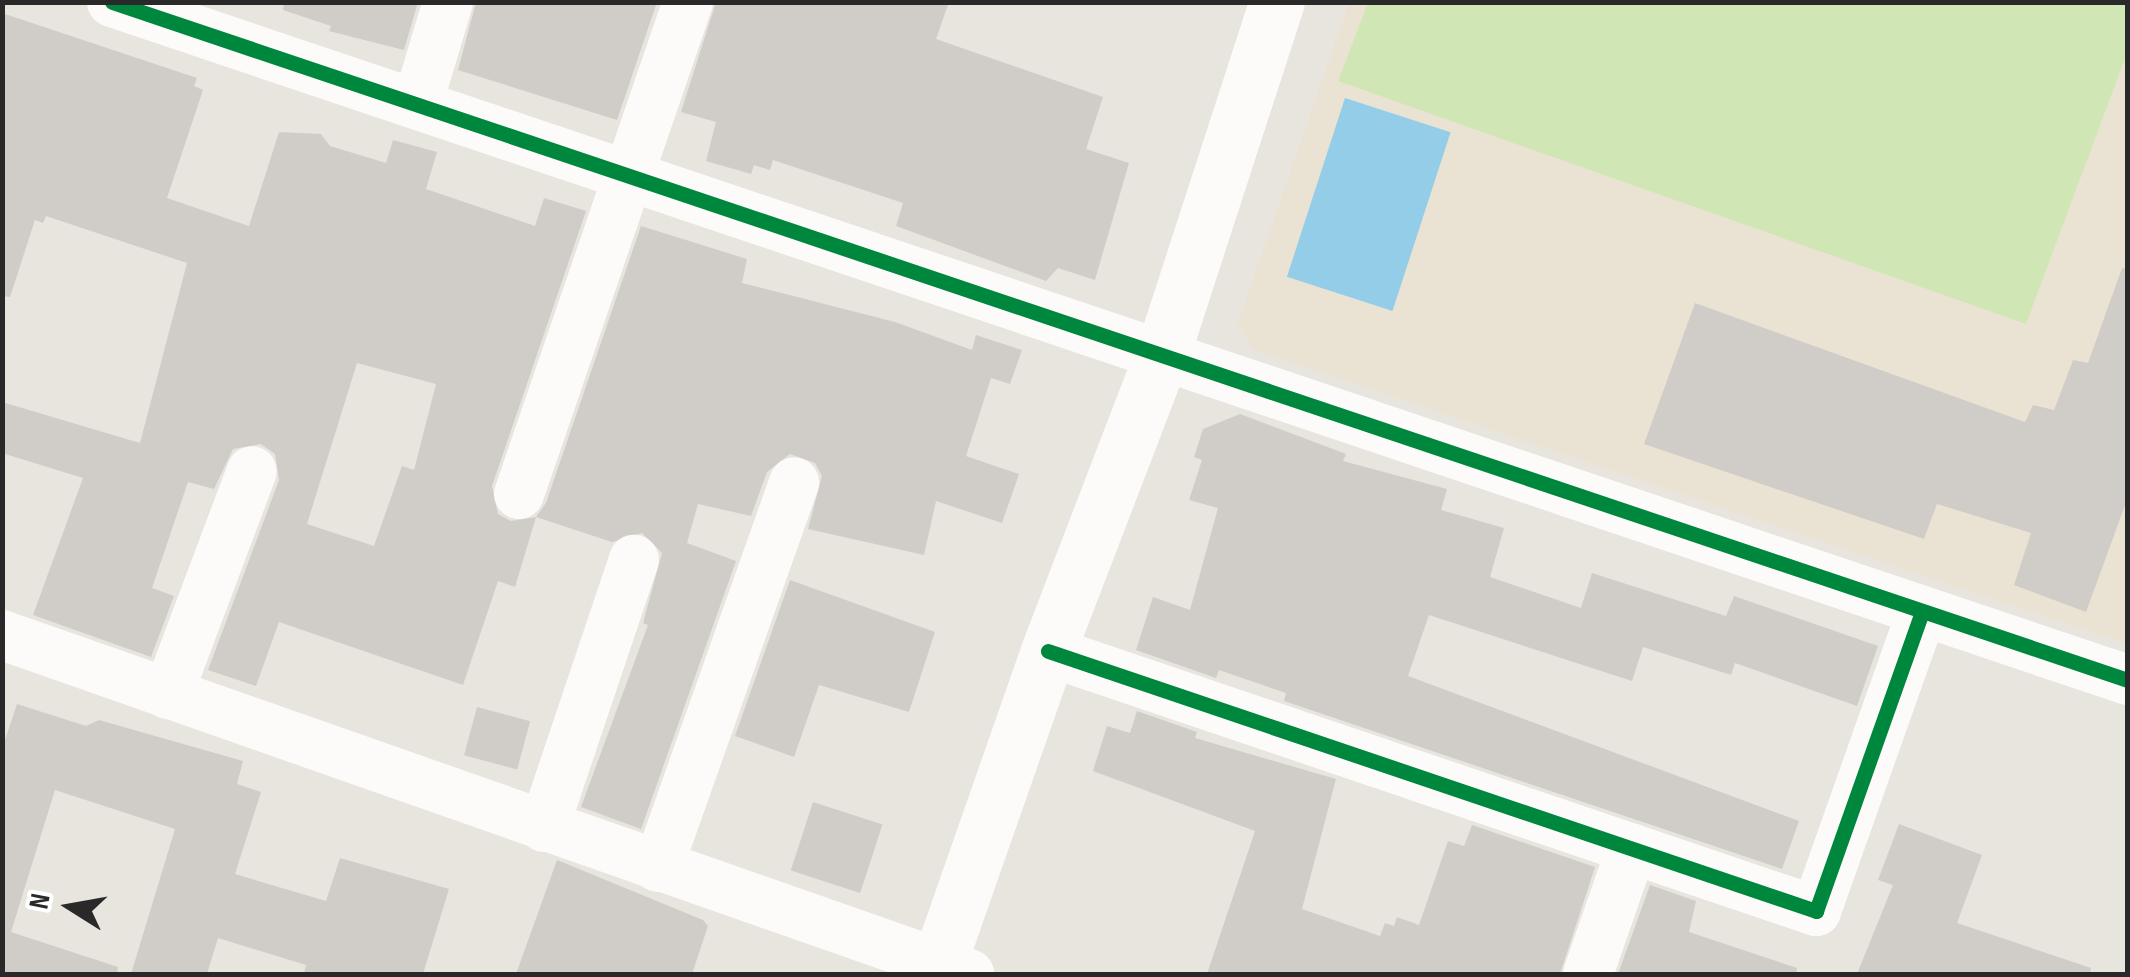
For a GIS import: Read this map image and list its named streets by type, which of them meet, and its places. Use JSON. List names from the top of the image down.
{
  "north": "left"
}
